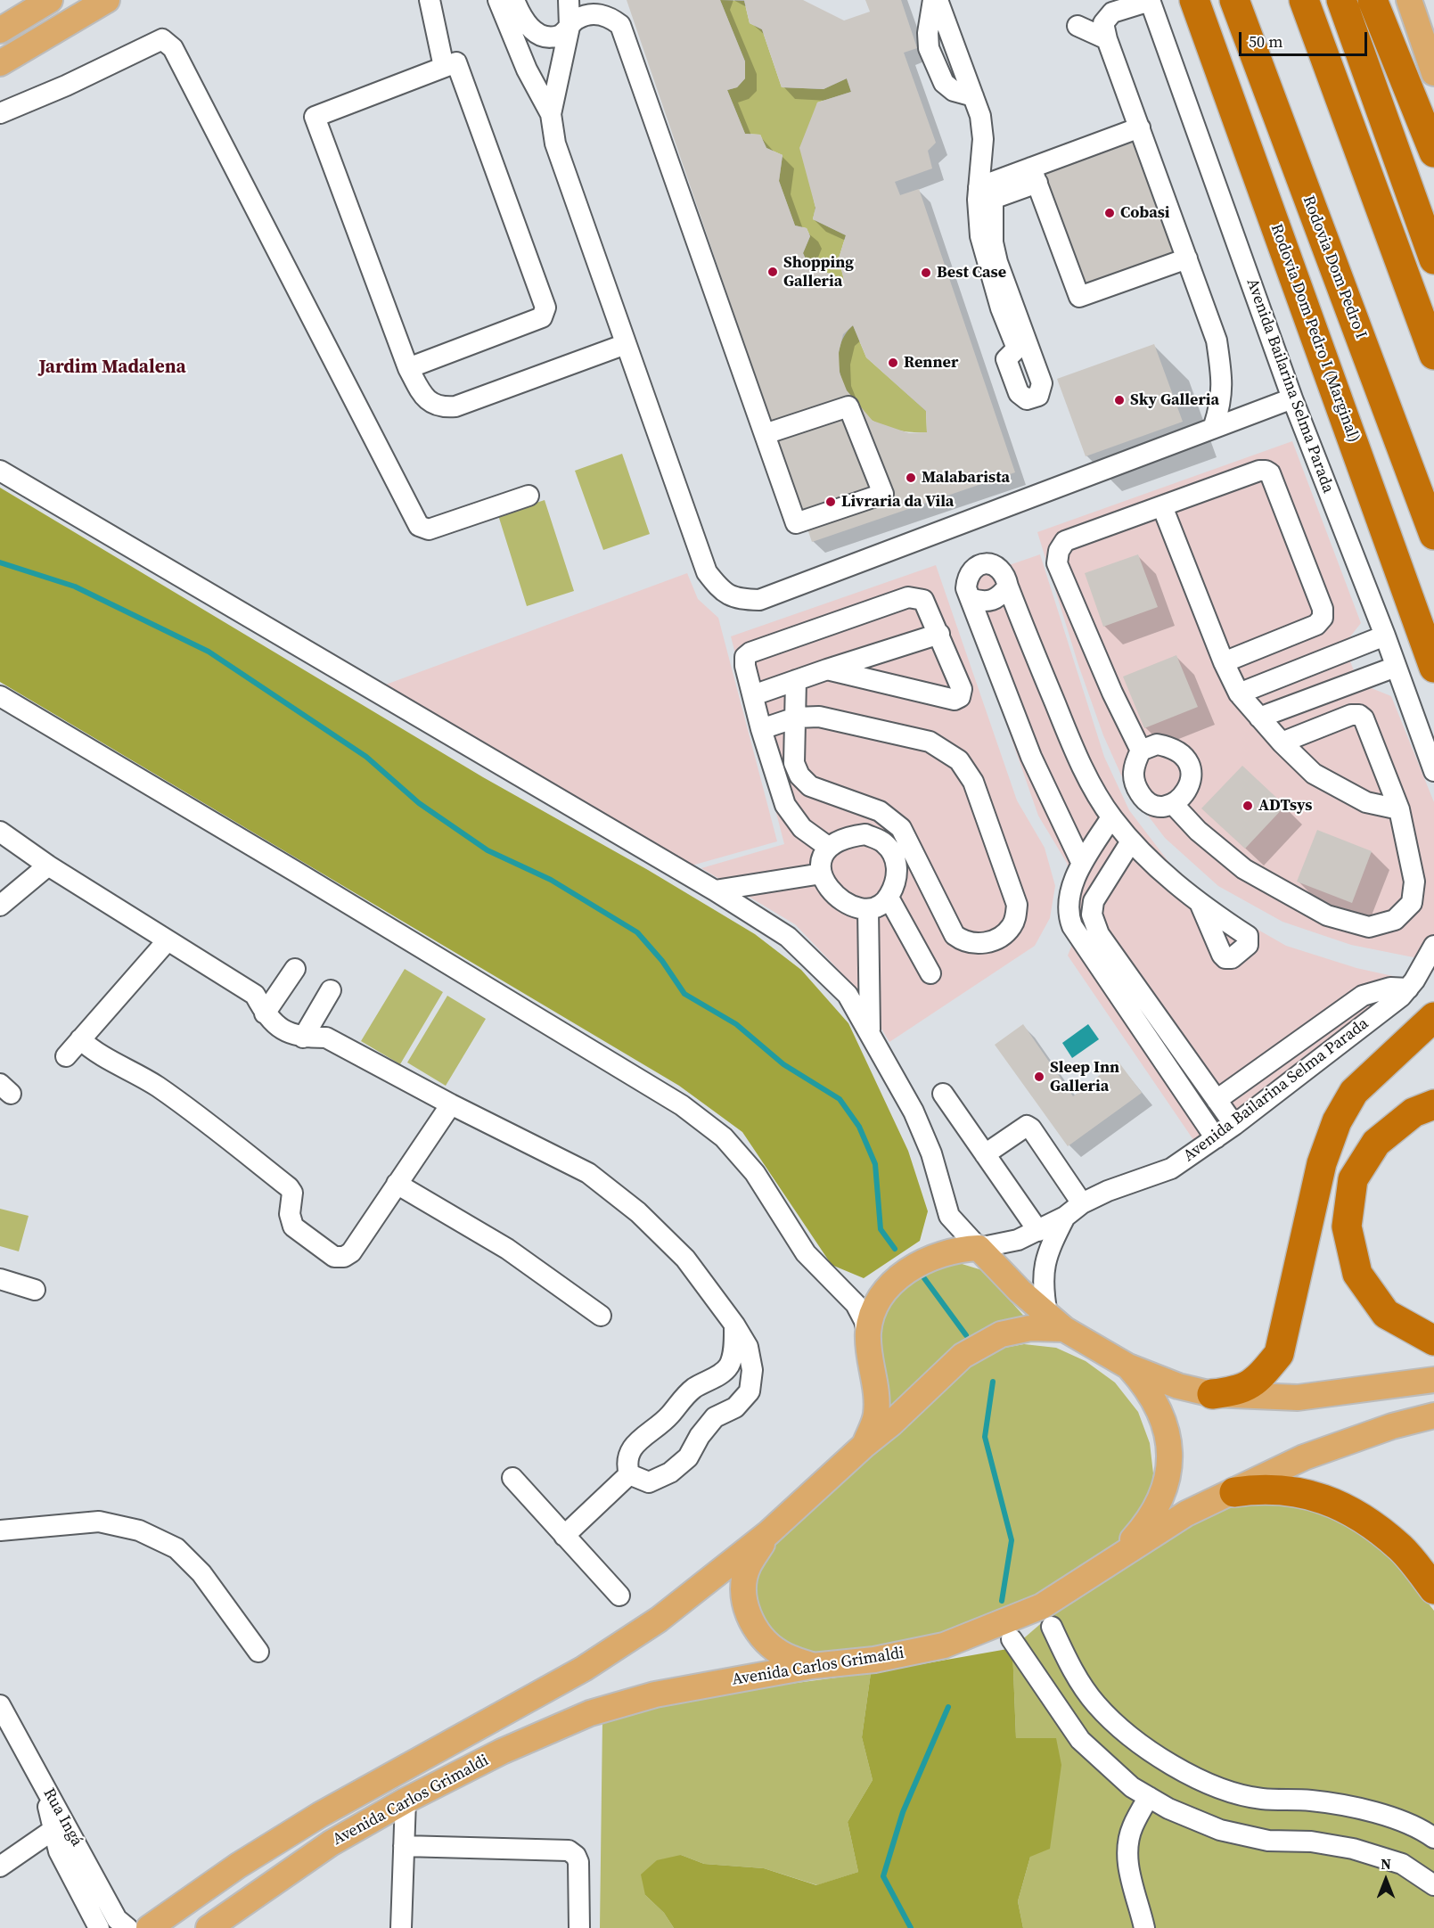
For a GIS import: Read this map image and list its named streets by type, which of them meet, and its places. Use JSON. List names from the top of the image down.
{
  "streets": {
    "highway": ["Rodovia Dom Pedro I", "Rodovia Dom Pedro I (Marginal)"],
    "main road": ["Avenida Carlos Grimaldi"],
    "street": ["Avenida Bailarina Selma Parada", "Rua Ingá"]
  },
  "crossings": [
    ["Avenida Bailarina Selma Parada", "Avenida Carlos Grimaldi"]
  ],
  "districts": ["Jardim Madalena"],
  "places": [
    "Cobasi",
    "Shopping Galleria",
    "Best Case",
    "Renner",
    "Sky Galleria",
    "Malabarista",
    "Livraria da Vila",
    "ADTsys",
    "Sleep Inn Galleria"
  ],
  "scale_bar": "50 m",
  "north": "top"
}
